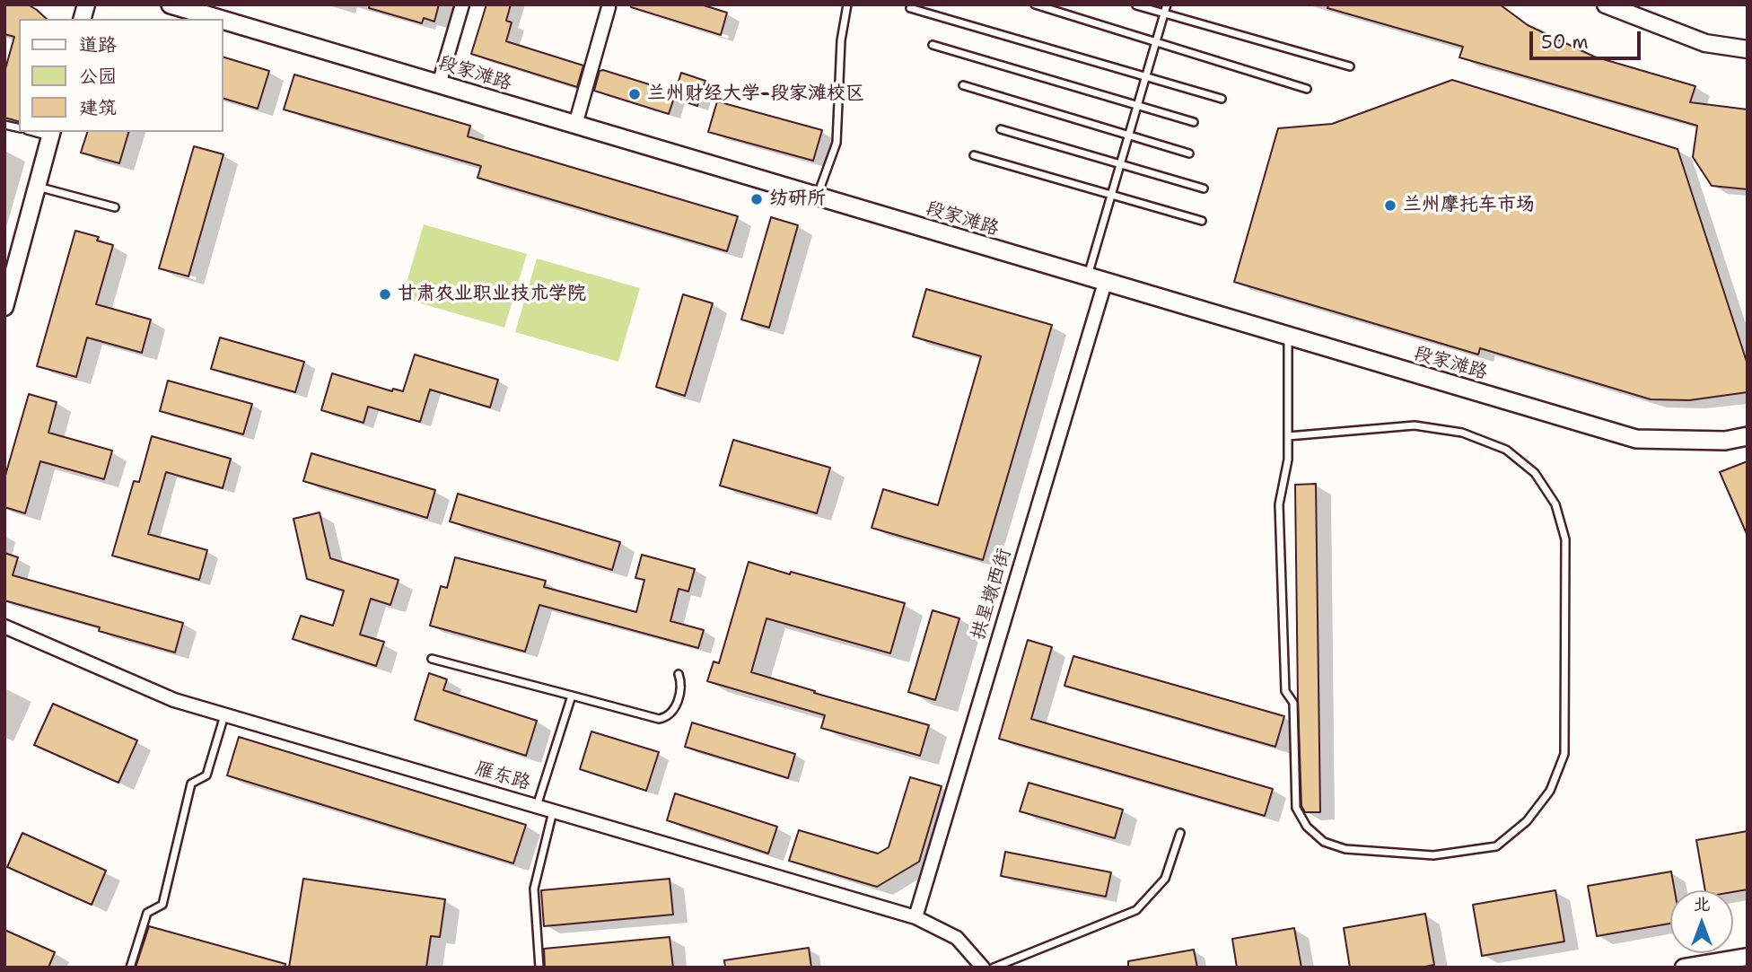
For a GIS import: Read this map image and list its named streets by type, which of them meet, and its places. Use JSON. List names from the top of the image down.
{
  "streets": {
    "main road": ["段家滩路"],
    "street": ["拱星墩西街", "雁东路"]
  },
  "crossings": [
    ["段家滩路", "拱星墩西街"],
    ["拱星墩西街", "雁东路"]
  ],
  "places": [
    "兰州财经大学-段家滩校区",
    "纺研所",
    "兰州摩托车市场",
    "甘肃农业职业技术学院"
  ],
  "legend": ["道路", "公园", "建筑"],
  "scale_bar": "50 m",
  "north": "top"
}
